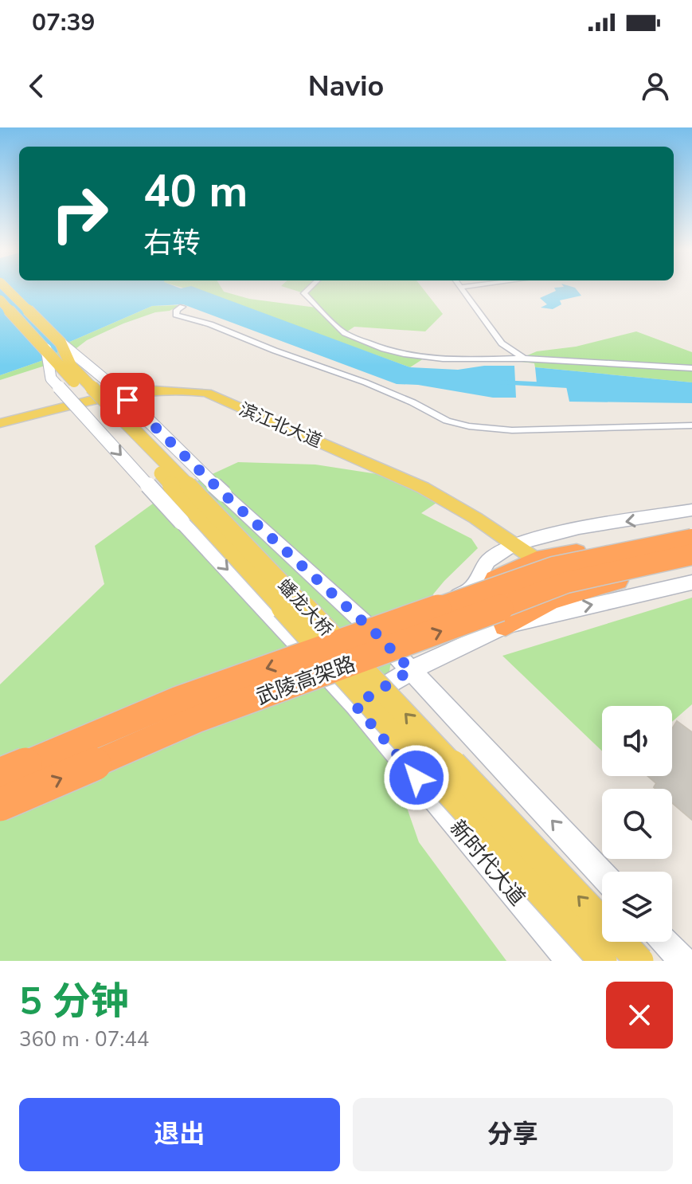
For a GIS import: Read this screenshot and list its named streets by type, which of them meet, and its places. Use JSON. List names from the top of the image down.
{
  "streets": {
    "highway": ["武陵高架路"],
    "main road": ["滨江北大道", "蟠龙大桥"],
    "street": ["新时代大道"]
  },
  "crossings": [
    ["蟠龙大桥", "新时代大道"]
  ],
  "page": {
    "status": "07:39",
    "header": "Navio",
    "turn": ["40 m", "右转"],
    "heading": ["5 分钟", "360 m · 07:44"],
    "buttons": ["退出", "分享"]
  }
}
